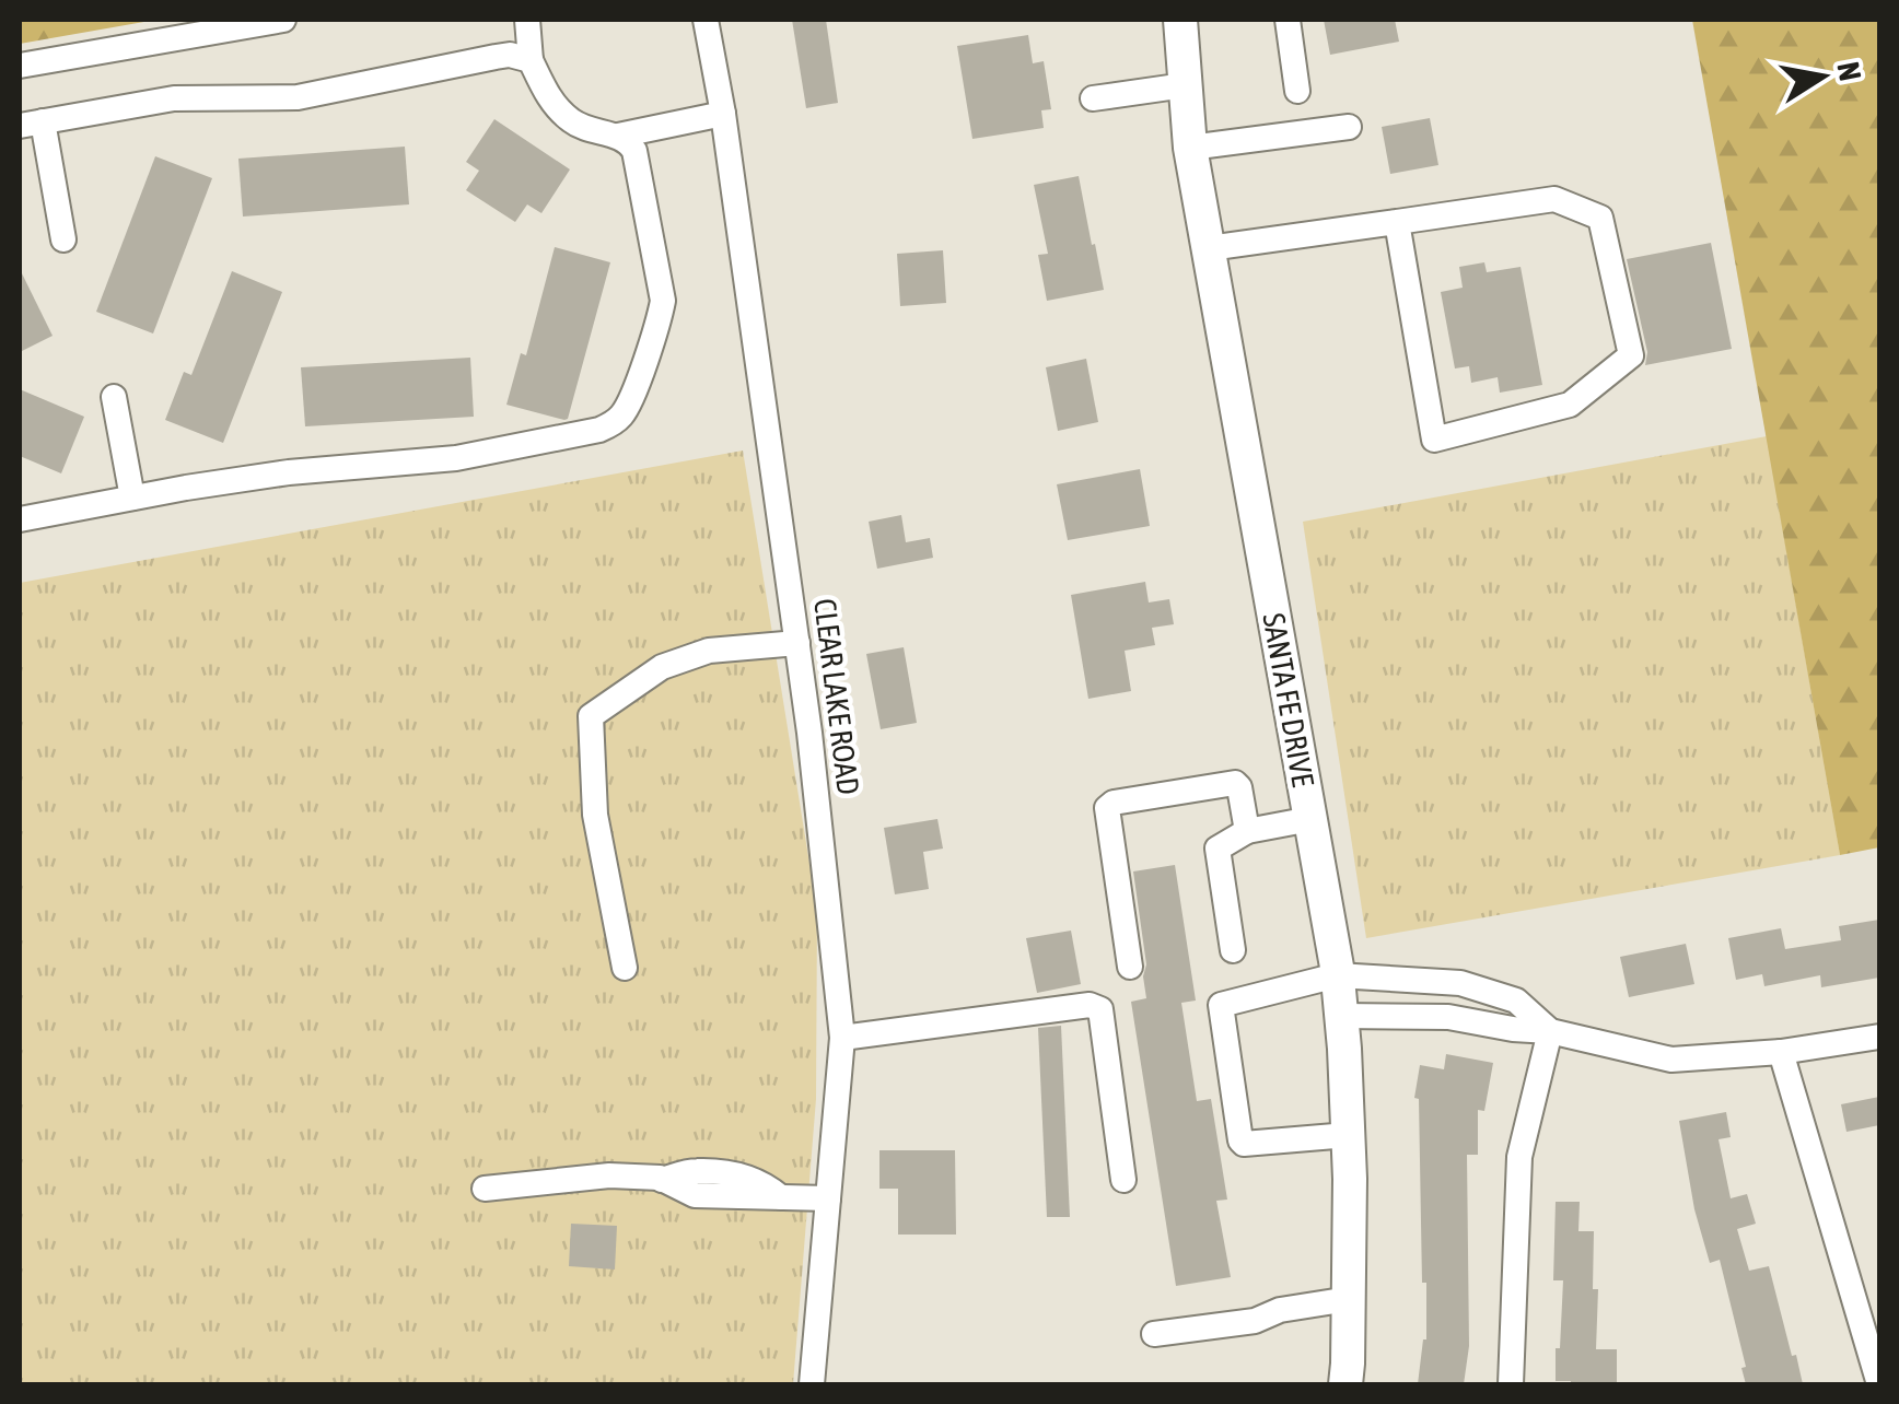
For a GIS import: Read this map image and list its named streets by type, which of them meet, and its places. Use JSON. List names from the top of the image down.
{
  "streets": {
    "main road": ["SANTA FE DRIVE"],
    "street": ["CLEAR LAKE ROAD"]
  },
  "north": "right"
}
